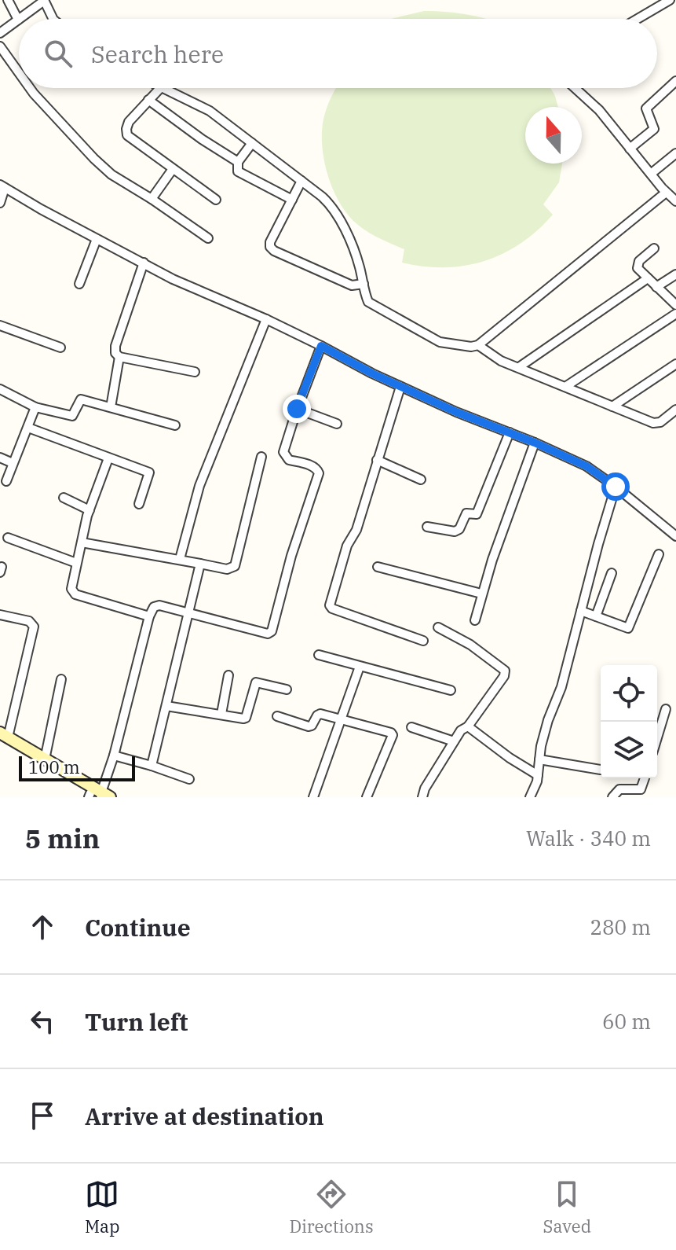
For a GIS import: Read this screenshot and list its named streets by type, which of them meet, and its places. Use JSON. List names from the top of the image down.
{
  "scale_bar": "100 m",
  "north": "top",
  "page": {
    "search": "Search here",
    "scale": "100 m",
    "heading": ["5 min", "Walk · 340 m"],
    "list": [
      ["Continue", "280 m"],
      ["Turn left", "60 m"],
      "Arrive at destination"
    ],
    "nav": ["Map", "Directions", "Saved"]
  }
}
